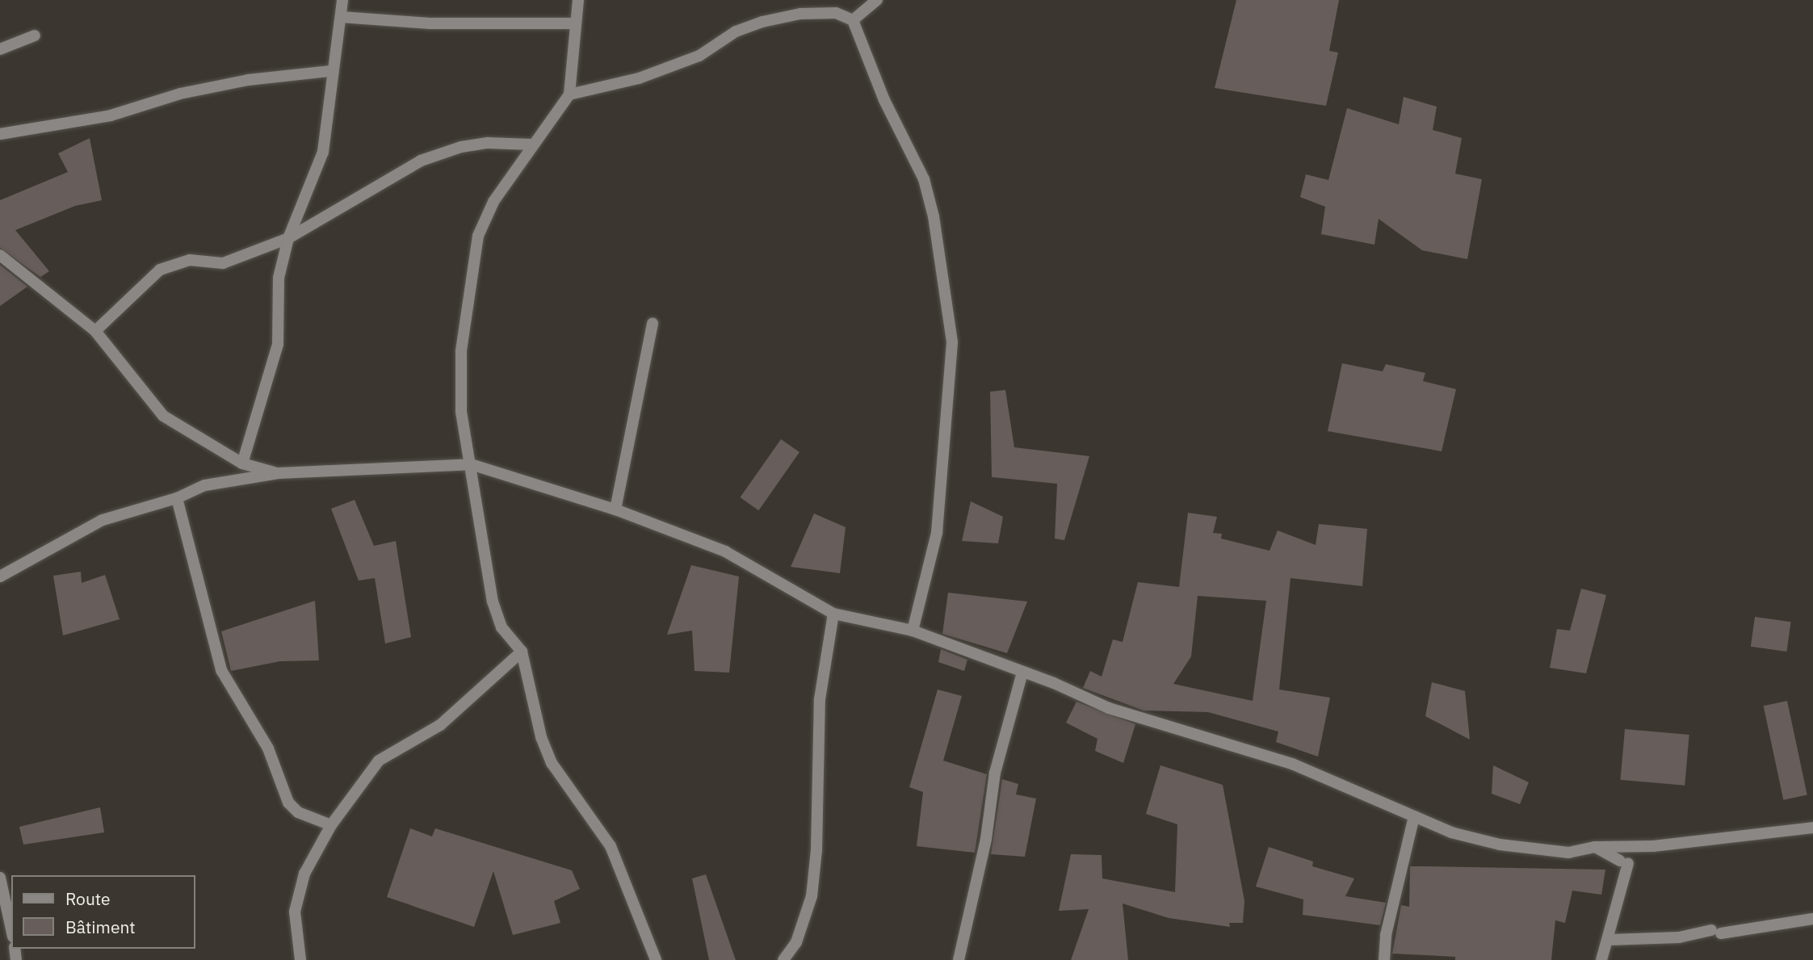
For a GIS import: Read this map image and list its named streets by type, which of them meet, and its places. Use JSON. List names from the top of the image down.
{
  "legend": ["Route", "Bâtiment"]
}
